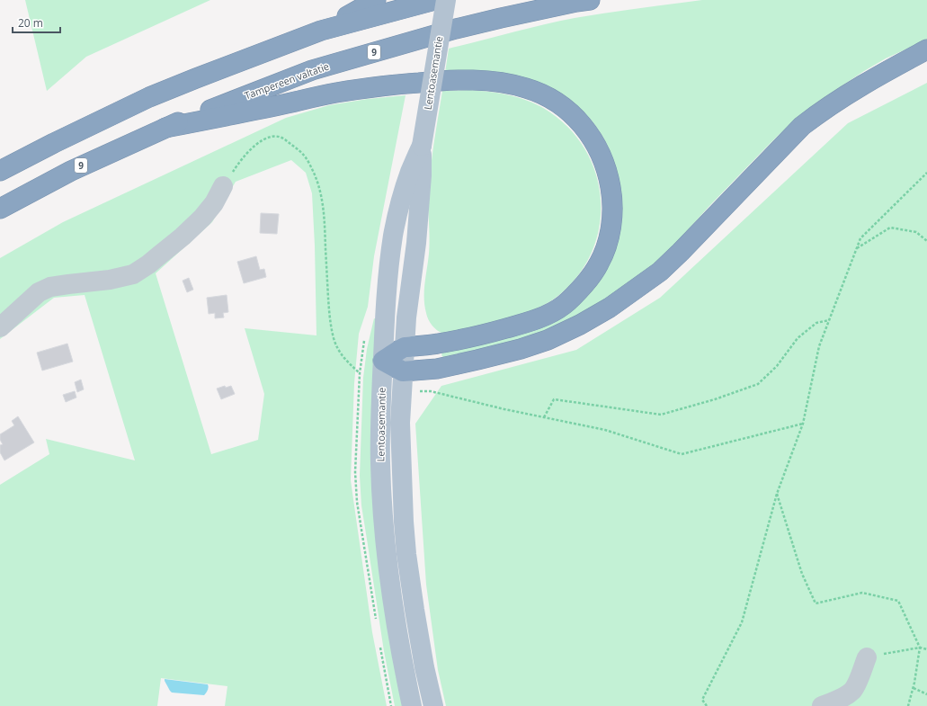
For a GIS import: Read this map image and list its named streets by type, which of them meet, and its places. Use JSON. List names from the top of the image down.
{
  "streets": {
    "highway": ["9", "Tampereen valtatie"],
    "main road": ["Lentoasemantie"]
  },
  "scale_bar": "20 m"
}
